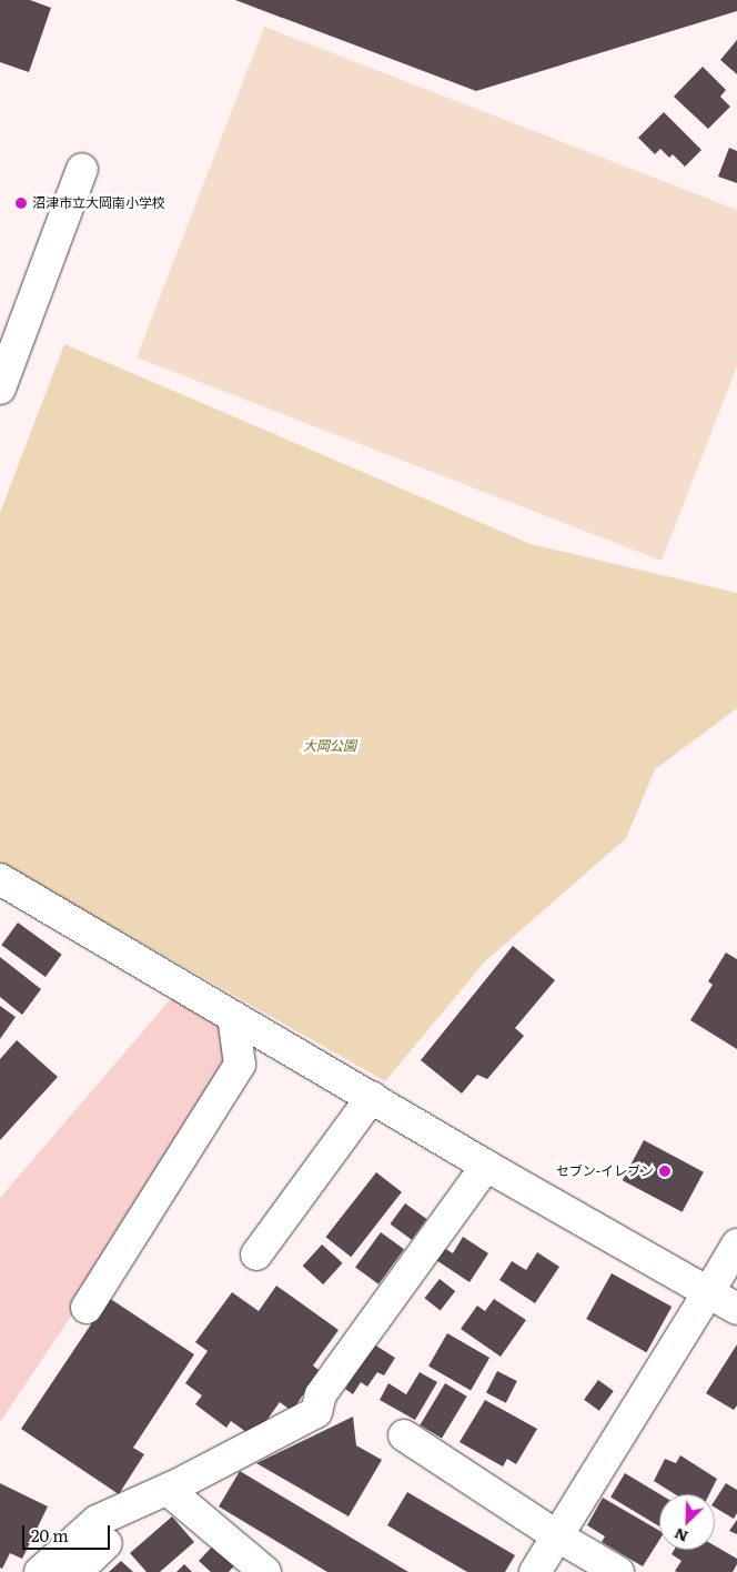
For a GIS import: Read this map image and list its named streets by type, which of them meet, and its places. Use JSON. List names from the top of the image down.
{
  "parks": ["大岡公園"],
  "places": ["沼津市立大岡南小学校", "セブン-イレブン"],
  "scale_bar": "20 m",
  "north": "bottom left"
}
